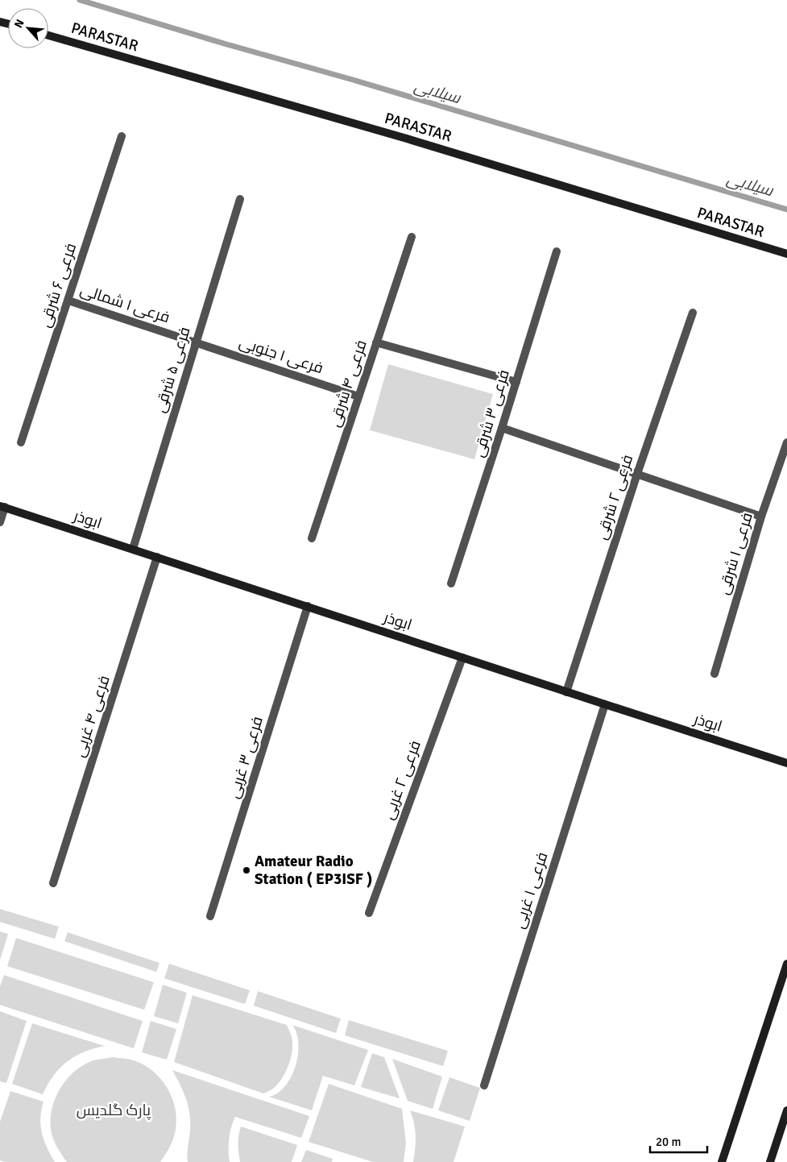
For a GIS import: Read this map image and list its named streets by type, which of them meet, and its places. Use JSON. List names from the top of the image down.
{
  "streets": {
    "street": [
      "PARASTAR",
      "فرعی ۶ شرقی",
      "فرعی ۱ شمالی",
      "فرعی ۱ جنوبی",
      "فرعی ۵ شرقی",
      "فرعی ۴ شرقی",
      "فرعی ۳ شرقی",
      "فرعی ۲ شرقی",
      "ابوذر",
      "فرعی ۱ شرقی",
      "فرعی ۴ غربی",
      "فرعی ۳ غربی",
      "فرعی ۲ غربی",
      "فرعی ۱ غربی"
    ]
  },
  "crossings": [
    ["فرعی ۶ شرقی", "فرعی ۱ شمالی"],
    ["فرعی ۱ شمالی", "فرعی ۱ جنوبی"],
    ["فرعی ۱ شمالی", "فرعی ۵ شرقی"],
    ["فرعی ۱ جنوبی", "فرعی ۵ شرقی"],
    ["فرعی ۱ جنوبی", "فرعی ۴ شرقی"],
    ["فرعی ۵ شرقی", "ابوذر"],
    ["فرعی ۲ شرقی", "ابوذر"],
    ["ابوذر", "فرعی ۴ غربی"],
    ["ابوذر", "فرعی ۳ غربی"],
    ["ابوذر", "فرعی ۲ غربی"],
    ["ابوذر", "فرعی ۱ غربی"]
  ],
  "water": ["سیلابی"],
  "parks": ["پارک گلدیس"],
  "places": ["Amateur Radio Station ( EP3ISF )"],
  "scale_bar": "20 m",
  "north": "top left"
}
